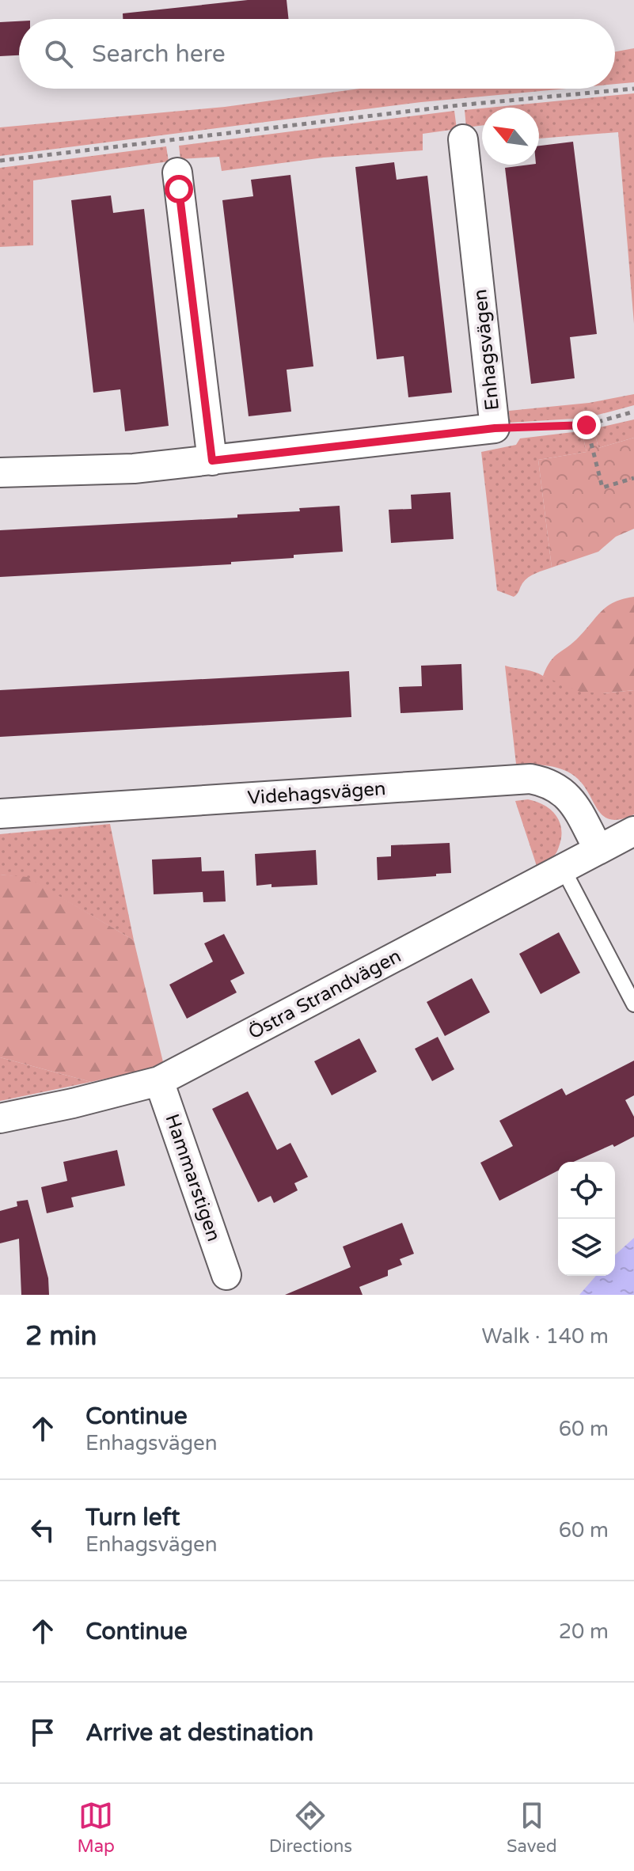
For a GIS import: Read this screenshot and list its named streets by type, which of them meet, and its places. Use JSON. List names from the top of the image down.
{
  "streets": {
    "street": [
      "Enhagsvägen",
      "Videhagsvägen",
      "Östra Strandvägen",
      "Hammarstigen"
    ]
  },
  "crossings": [
    ["Videhagsvägen", "Östra Strandvägen"],
    ["Östra Strandvägen", "Hammarstigen"]
  ],
  "north": "top left",
  "page": {
    "search": "Search here",
    "heading": ["2 min", "Walk · 140 m"],
    "list": [
      ["Continue", "Enhagsvägen", "60 m"],
      ["Turn left", "Enhagsvägen", "60 m"],
      ["Continue", "20 m"],
      "Arrive at destination"
    ],
    "nav": ["Map", "Directions", "Saved"]
  }
}
